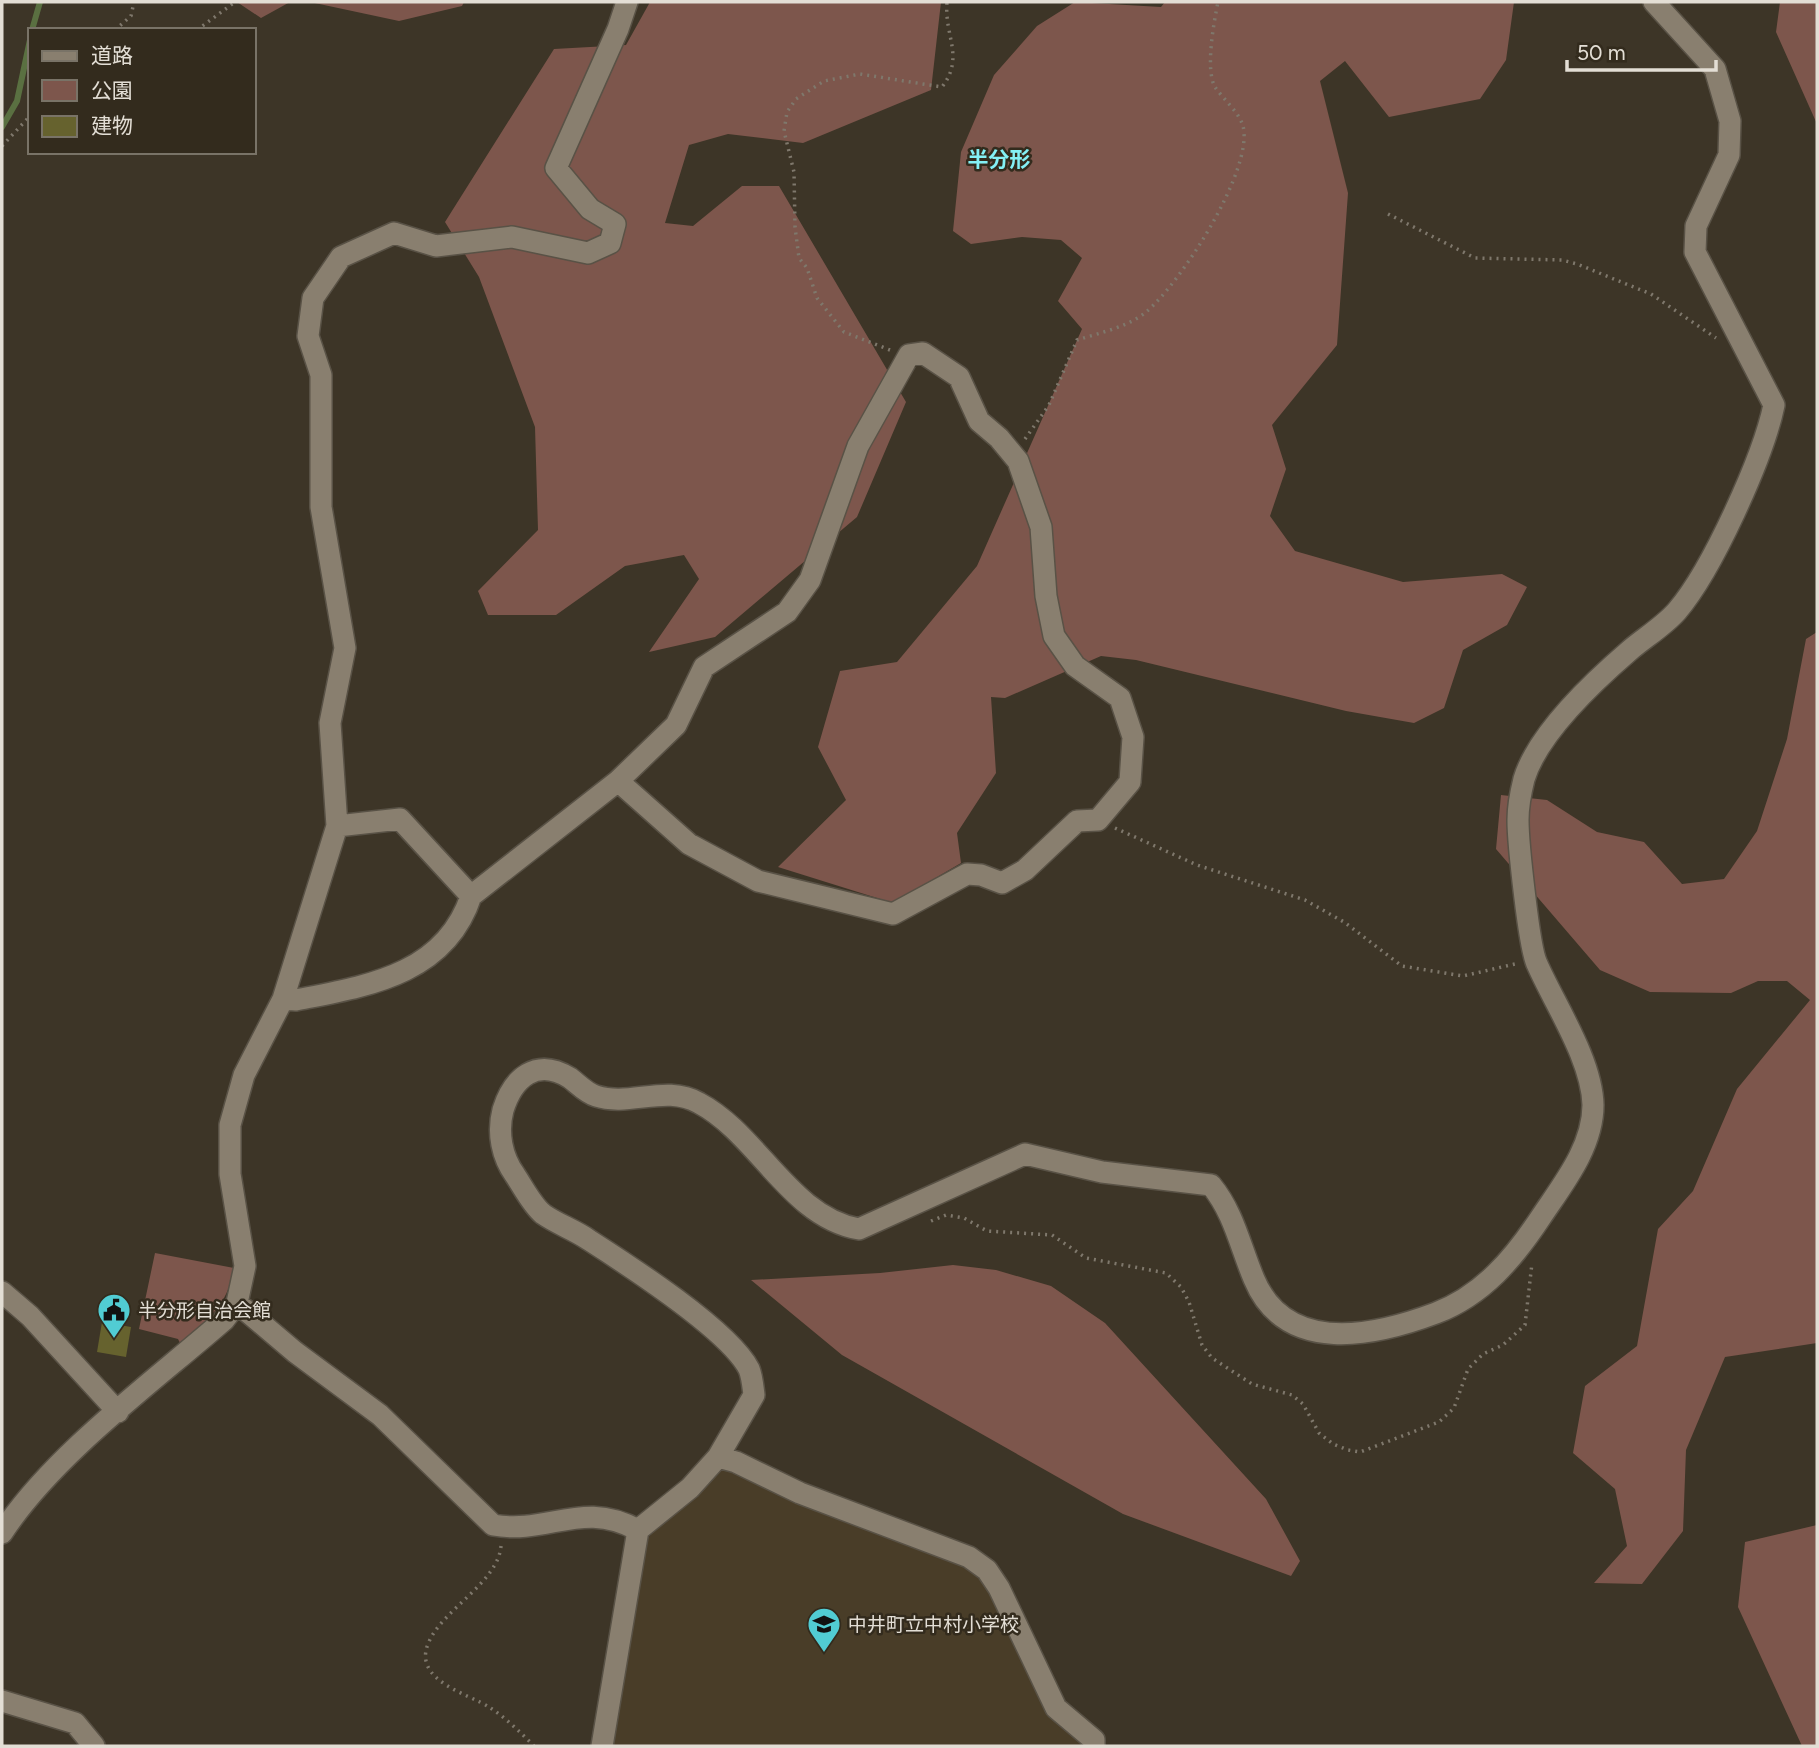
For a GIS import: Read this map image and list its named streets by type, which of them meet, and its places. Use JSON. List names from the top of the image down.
{
  "districts": ["半分形"],
  "places": {
    "public building": ["半分形自治会館"],
    "school or university": ["中井町立中村小学校"]
  },
  "legend": ["道路", "公園", "建物"],
  "scale_bar": "50 m"
}
